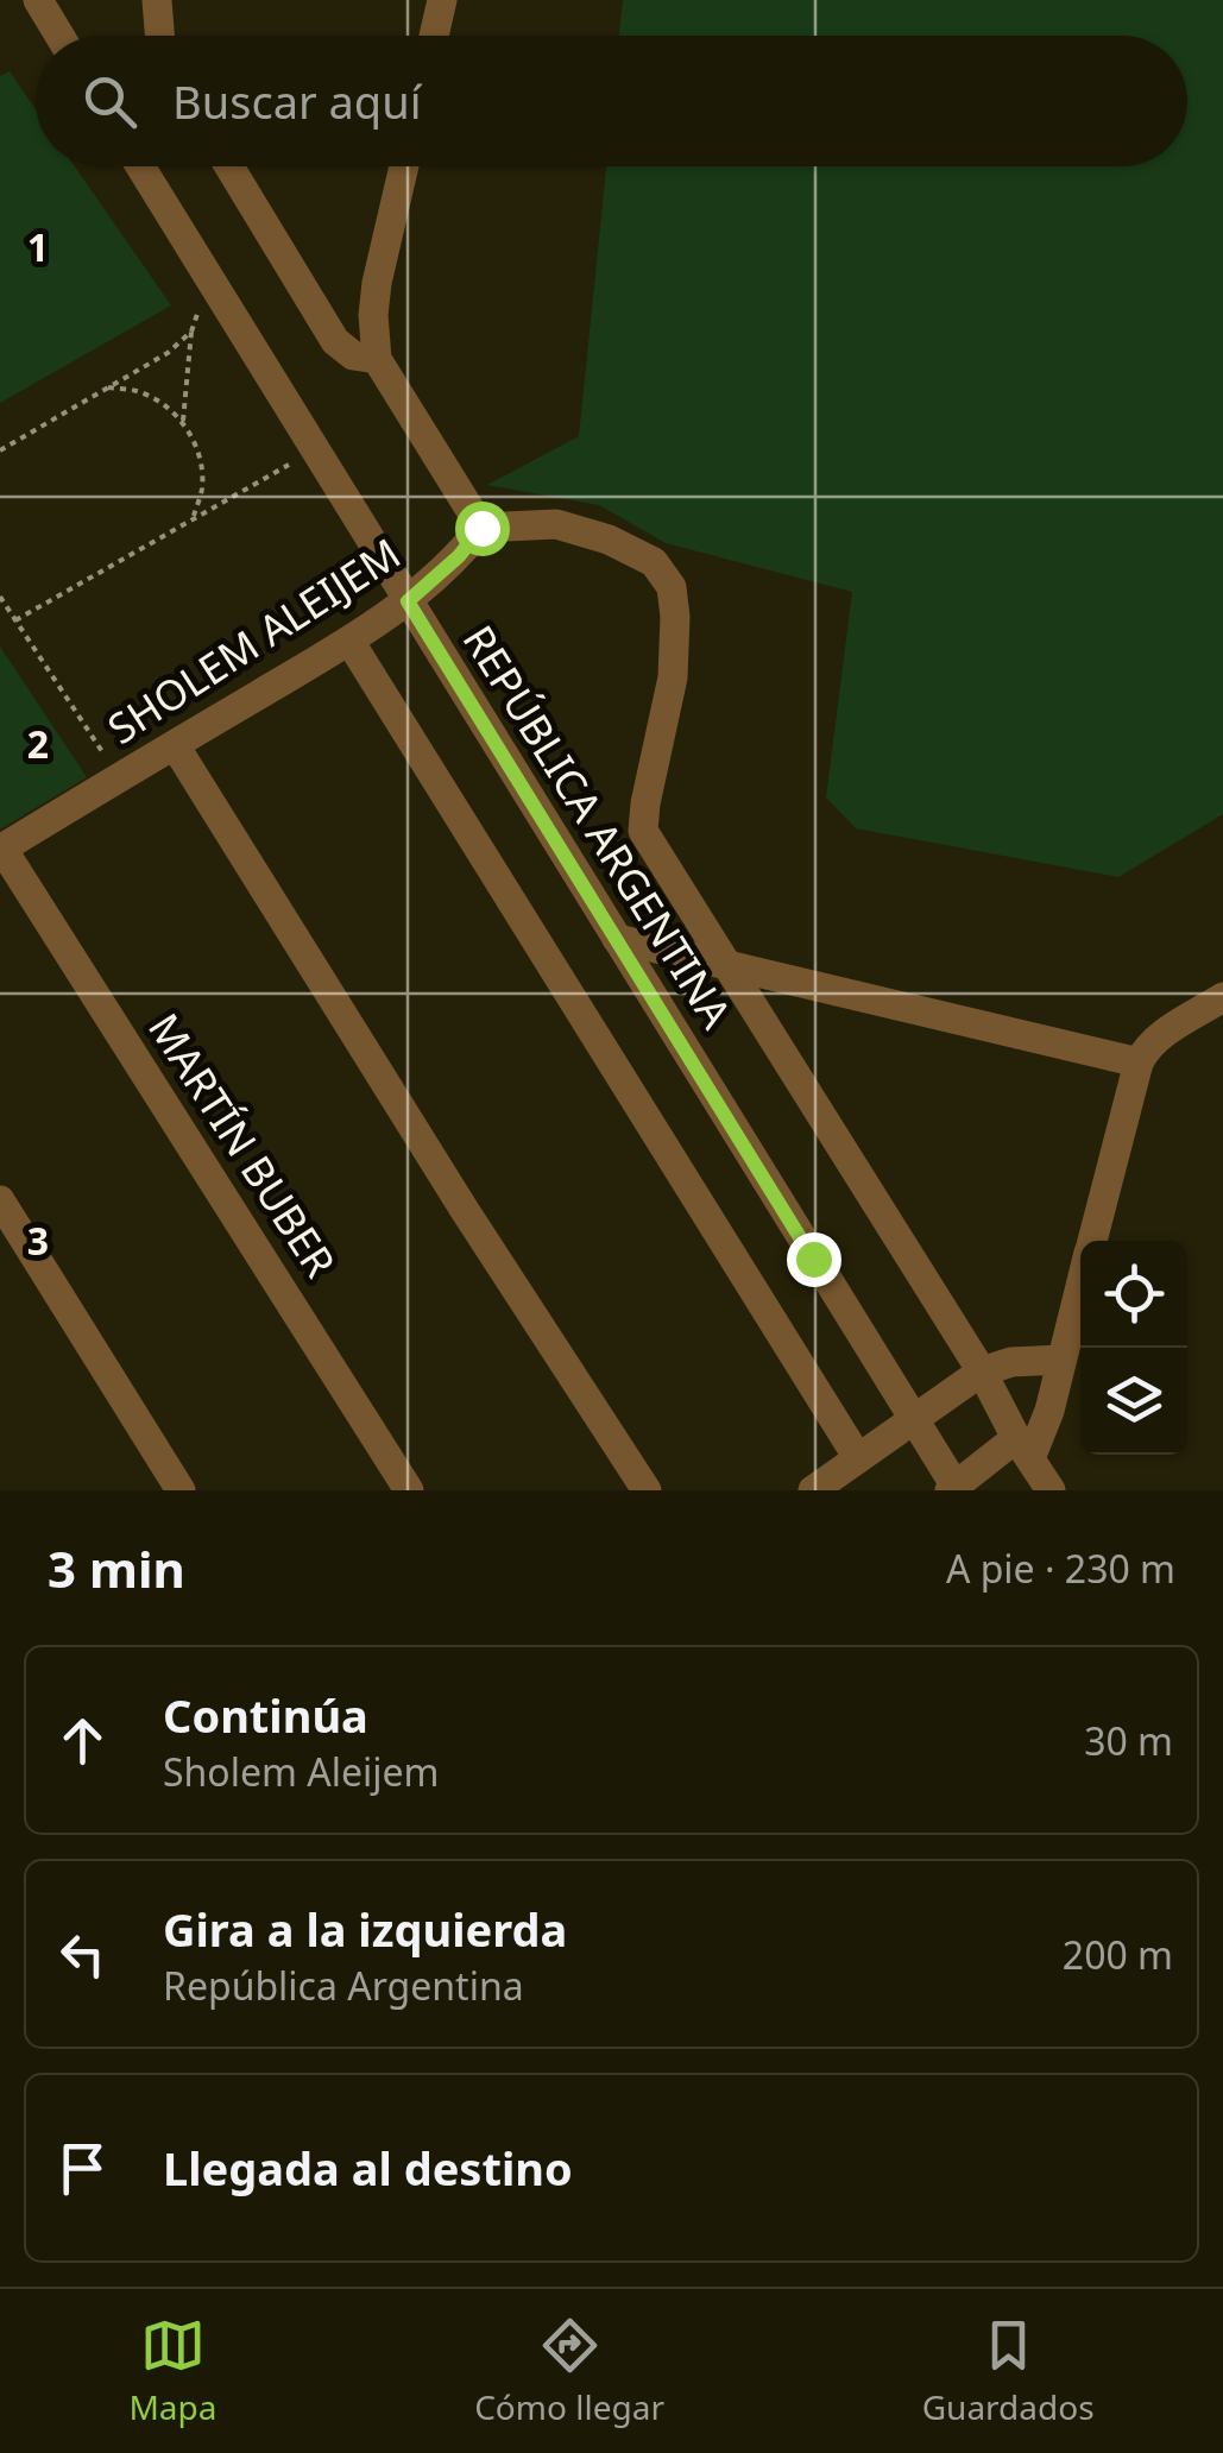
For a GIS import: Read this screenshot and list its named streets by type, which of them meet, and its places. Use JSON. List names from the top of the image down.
{
  "streets": {
    "street": ["SHOLEM ALEIJEM", "REPÚBLICA ARGENTINA", "MARTÍN BUBER"]
  },
  "crossings": [
    ["SHOLEM ALEIJEM", "REPÚBLICA ARGENTINA"],
    ["SHOLEM ALEIJEM", "MARTÍN BUBER"]
  ],
  "page": {
    "search": "Buscar aquí",
    "heading": ["3 min", "A pie · 230 m"],
    "list": [
      ["Continúa", "Sholem Aleijem", "30 m"],
      ["Gira a la izquierda", "República Argentina", "200 m"],
      "Llegada al destino"
    ],
    "nav": ["Mapa", "Cómo llegar", "Guardados"]
  },
  "grid": {
    "rows": ["1", "2", "3"]
  }
}
